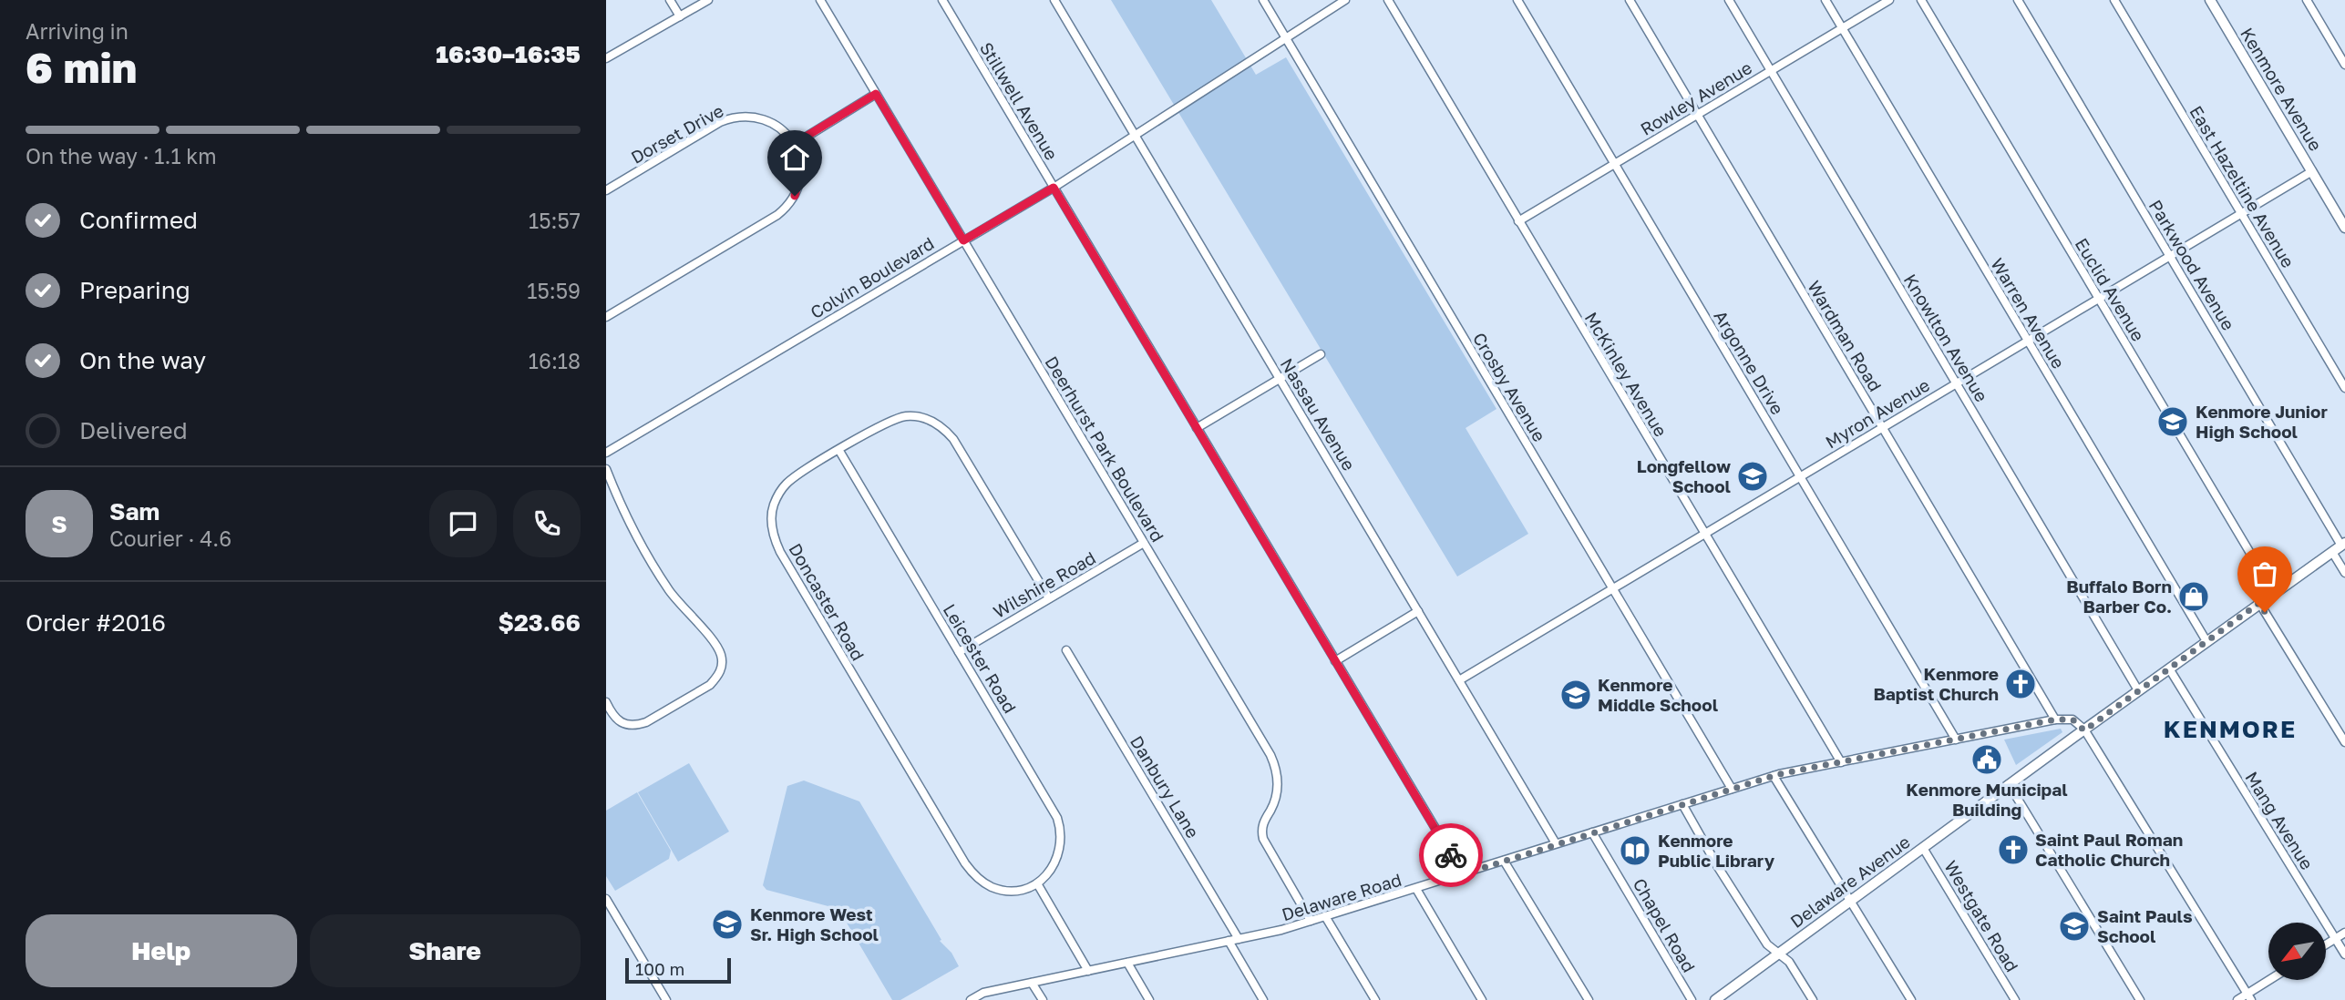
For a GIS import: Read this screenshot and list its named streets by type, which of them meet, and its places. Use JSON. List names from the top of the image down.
{
  "streets": {
    "main road": ["Kenmore Avenue", "Delaware Avenue"],
    "street": [
      "Rowley Avenue",
      "Stillwell Avenue",
      "Dorset Drive",
      "East Hazeltine Avenue",
      "Parkwood Avenue",
      "Colvin Boulevard",
      "Euclid Avenue",
      "Warren Avenue",
      "Wardman Road",
      "Knowlton Avenue",
      "Argonne Drive",
      "McKinley Avenue",
      "Crosby Avenue",
      "Myron Avenue",
      "Nassau Avenue",
      "Deerhurst Park Boulevard",
      "Wilshire Road",
      "Doncaster Road",
      "Leicester Road",
      "Danbury Lane",
      "Mang Avenue",
      "Delaware Road",
      "Westgate Road",
      "Chapel Road"
    ]
  },
  "crossings": [
    ["Kenmore Avenue", "Myron Avenue"],
    ["Rowley Avenue", "Warren Avenue"],
    ["Rowley Avenue", "Wardman Road"],
    ["Rowley Avenue", "Knowlton Avenue"],
    ["Rowley Avenue", "Argonne Drive"],
    ["Rowley Avenue", "McKinley Avenue"],
    ["Stillwell Avenue", "Colvin Boulevard"],
    ["Stillwell Avenue", "Delaware Road"],
    ["East Hazeltine Avenue", "Myron Avenue"],
    ["Parkwood Avenue", "Myron Avenue"],
    ["Parkwood Avenue", "Delaware Avenue"],
    ["Colvin Boulevard", "Crosby Avenue"],
    ["Colvin Boulevard", "Nassau Avenue"],
    ["Colvin Boulevard", "Deerhurst Park Boulevard"],
    ["Euclid Avenue", "Myron Avenue"],
    ["Euclid Avenue", "Delaware Avenue"],
    ["Warren Avenue", "Myron Avenue"],
    ["Warren Avenue", "Delaware Avenue"],
    ["Wardman Road", "Myron Avenue"],
    ["Wardman Road", "Delaware Road"],
    ["Knowlton Avenue", "Myron Avenue"],
    ["Knowlton Avenue", "Delaware Avenue"],
    ["Argonne Drive", "Myron Avenue"],
    ["Argonne Drive", "Delaware Road"],
    ["McKinley Avenue", "Myron Avenue"],
    ["McKinley Avenue", "Delaware Road"],
    ["Crosby Avenue", "Myron Avenue"],
    ["Crosby Avenue", "Delaware Road"],
    ["Myron Avenue", "Nassau Avenue"],
    ["Nassau Avenue", "Delaware Road"],
    ["Deerhurst Park Boulevard", "Wilshire Road"],
    ["Deerhurst Park Boulevard", "Delaware Road"],
    ["Wilshire Road", "Doncaster Road"],
    ["Wilshire Road", "Leicester Road"],
    ["Doncaster Road", "Leicester Road"],
    ["Danbury Lane", "Delaware Road"],
    ["Mang Avenue", "Delaware Avenue"],
    ["Delaware Avenue", "Westgate Road"],
    ["Delaware Road", "Chapel Road"]
  ],
  "districts": ["KENMORE"],
  "places": {
    "school or university": [
      "Kenmore Junior High School",
      "Longfellow School",
      "Kenmore Middle School",
      "Kenmore West Sr. High School",
      "Saint Pauls School"
    ],
    "shop": ["Buffalo Born Barber Co."],
    "church": ["Kenmore Baptist Church", "Saint Paul Roman Catholic Church"],
    "public building": ["Kenmore Municipal Building"],
    "library": ["Kenmore Public Library"]
  },
  "scale_bar": "100 m",
  "north": "bottom left",
  "page": {
    "heading": ["6 min", "Arriving in", "16:30–16:35"],
    "panel": [
      "Sam",
      "Courier · 4.6",
      "Order #2016",
      "$23.66"
    ],
    "bar": "On the way · 1.1 km",
    "list": [
      ["Confirmed", "15:57"],
      ["Preparing", "15:59"],
      ["On the way", "16:18"],
      "Delivered"
    ],
    "round": "S",
    "buttons": ["Help", "Share"],
    "scale": "100 m"
  }
}
